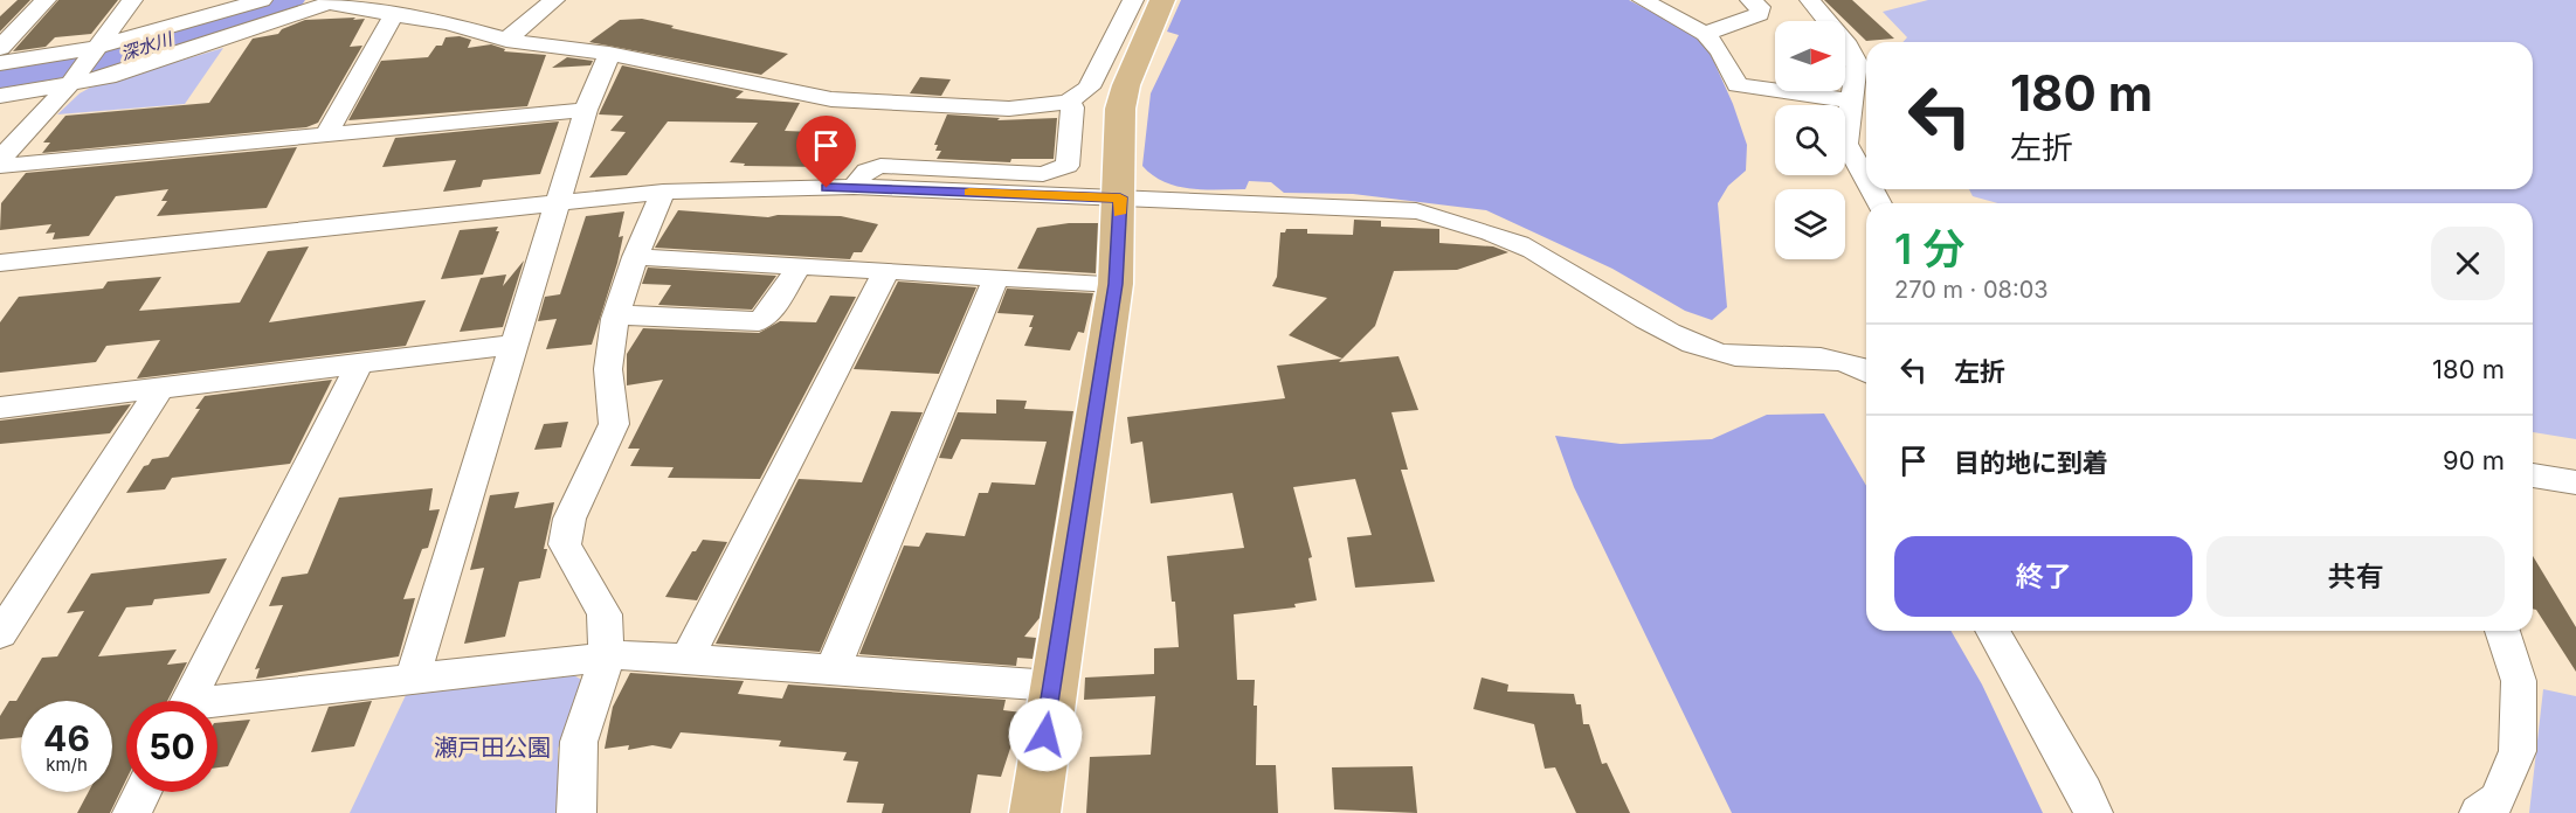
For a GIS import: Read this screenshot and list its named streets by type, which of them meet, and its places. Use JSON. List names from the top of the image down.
{
  "water": ["深水川"],
  "parks": ["瀬戸田公園"],
  "north": "right",
  "page": {
    "turn": ["180 m", "左折"],
    "heading": ["1 分", "270 m · 08:03"],
    "list": [
      {
        "name": "左折",
        "value": "180 m"
      },
      {
        "name": "目的地に到着",
        "value": "90 m"
      }
    ],
    "buttons": ["終了", "共有"],
    "speed": "46 km/h",
    "limit": "50"
  }
}
